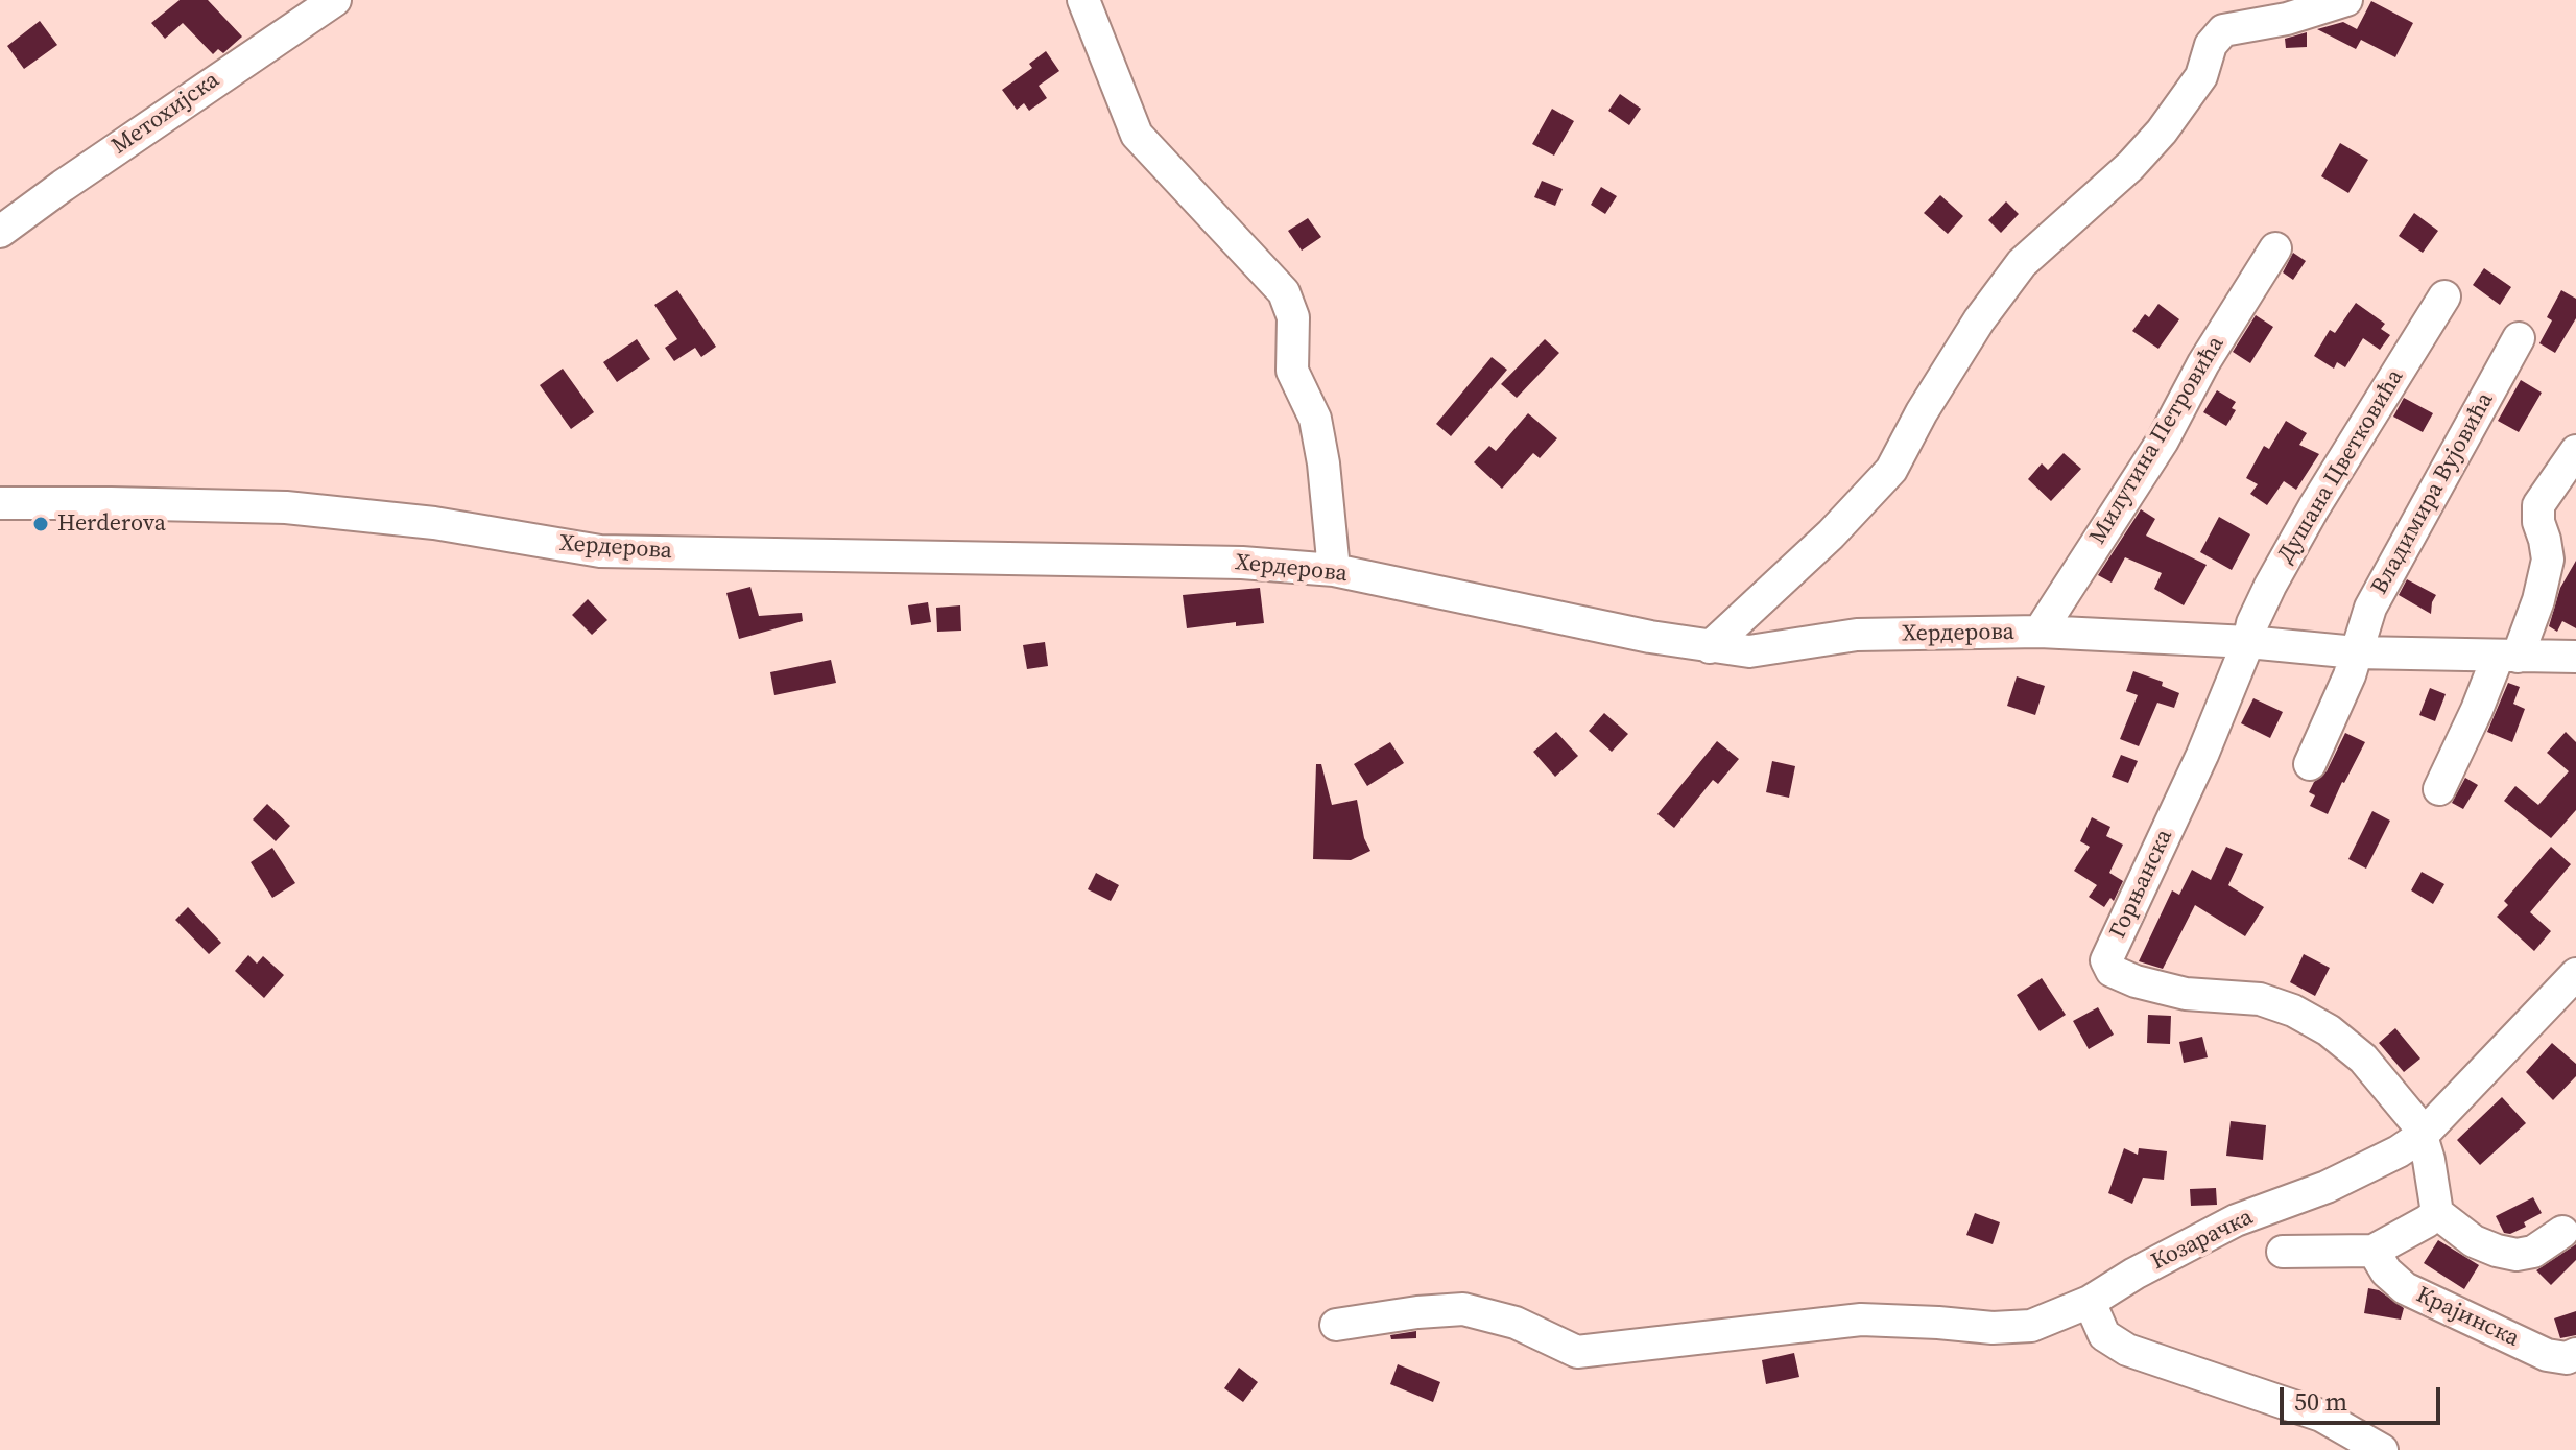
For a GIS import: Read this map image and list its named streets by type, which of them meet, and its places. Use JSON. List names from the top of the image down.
{
  "streets": {
    "street": [
      "Метохијска",
      "Милутина Петровића",
      "Душана Цветковића",
      "Владимира Вујовића",
      "Хердерова",
      "Горњанска",
      "Козарачка",
      "Крајинска"
    ]
  },
  "crossings": [
    ["Милутина Петровића", "Хердерова"],
    ["Душана Цветковића", "Хердерова"],
    ["Душана Цветковића", "Горњанска"],
    ["Владимира Вујовића", "Хердерова"],
    ["Хердерова", "Горњанска"],
    ["Горњанска", "Козарачка"]
  ],
  "places": ["Herderova"],
  "scale_bar": "50 m"
}
